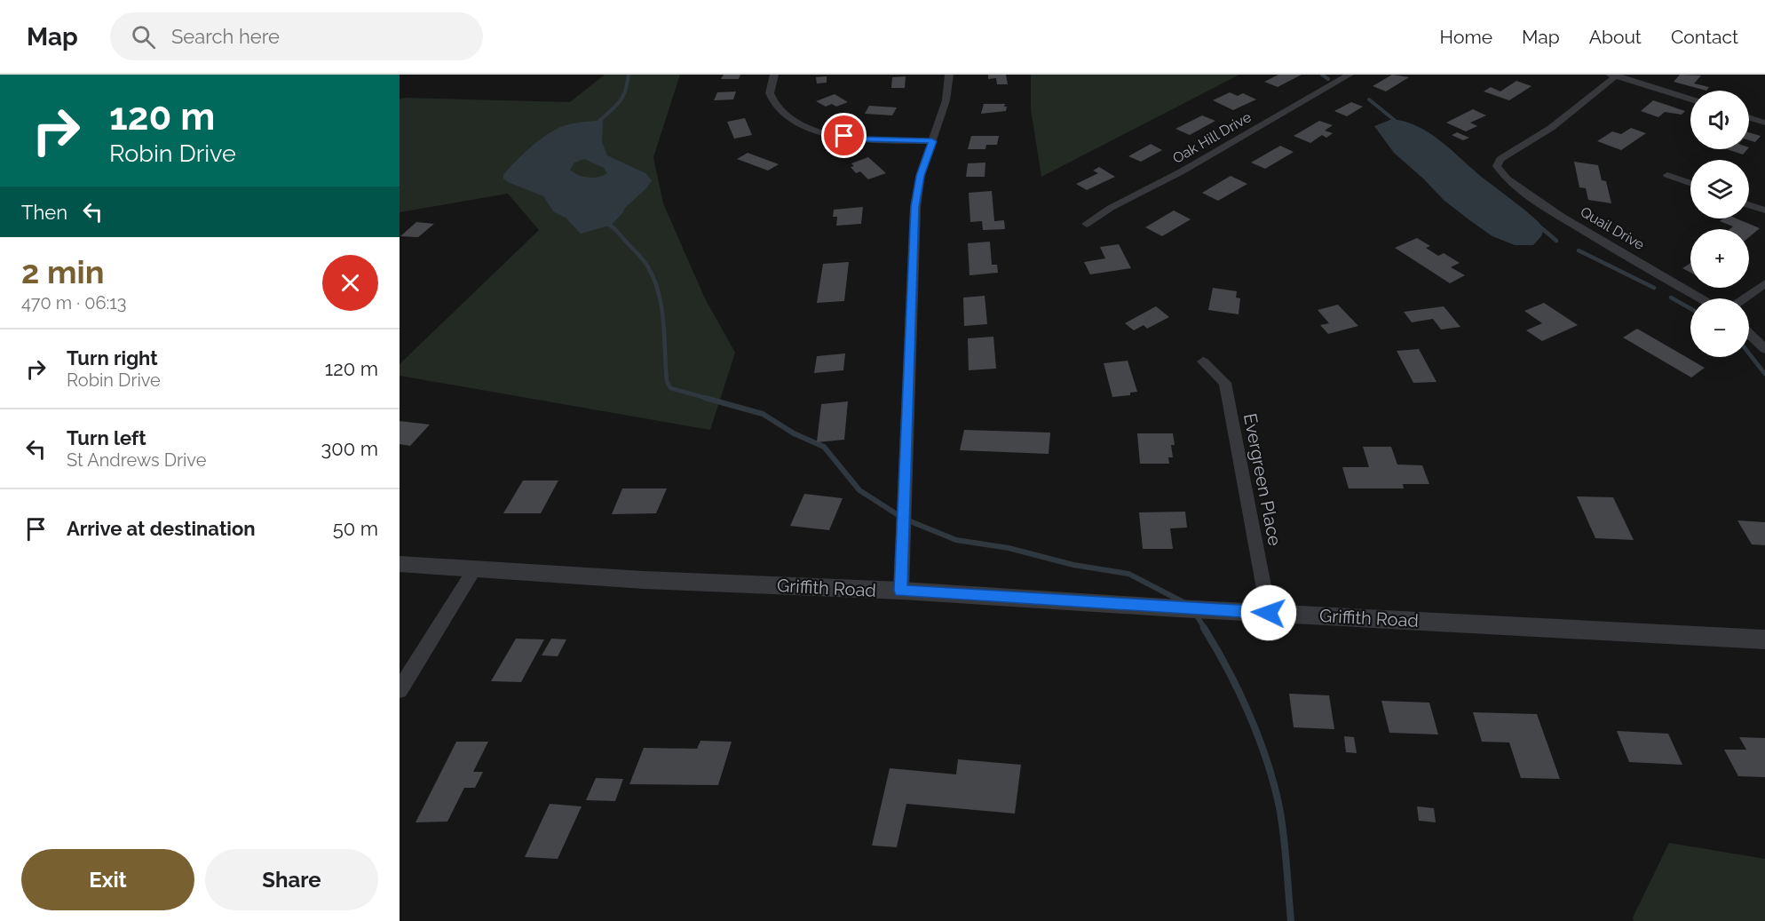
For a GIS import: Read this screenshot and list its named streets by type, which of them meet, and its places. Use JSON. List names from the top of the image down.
{
  "streets": {
    "street": [
      "Oak Hill Drive",
      "Quail Drive",
      "Evergreen Place",
      "Griffith Road"
    ]
  },
  "crossings": [
    ["Evergreen Place", "Griffith Road"]
  ],
  "page": {
    "header": "Map",
    "search": "Search here",
    "nav": [
      "Home",
      "Map",
      "About",
      "Contact"
    ],
    "turn": ["120 m", "Robin Drive"],
    "map_buttons": ["+", "−"],
    "then": "Then",
    "heading": ["2 min", "470 m · 06:13"],
    "list": [
      {
        "name": "Turn right",
        "note": "Robin Drive",
        "value": "120 m"
      },
      {
        "name": "Turn left",
        "note": "St Andrews Drive",
        "value": "300 m"
      },
      {
        "name": "Arrive at destination",
        "value": "50 m"
      }
    ],
    "buttons": ["Exit", "Share"]
  }
}
